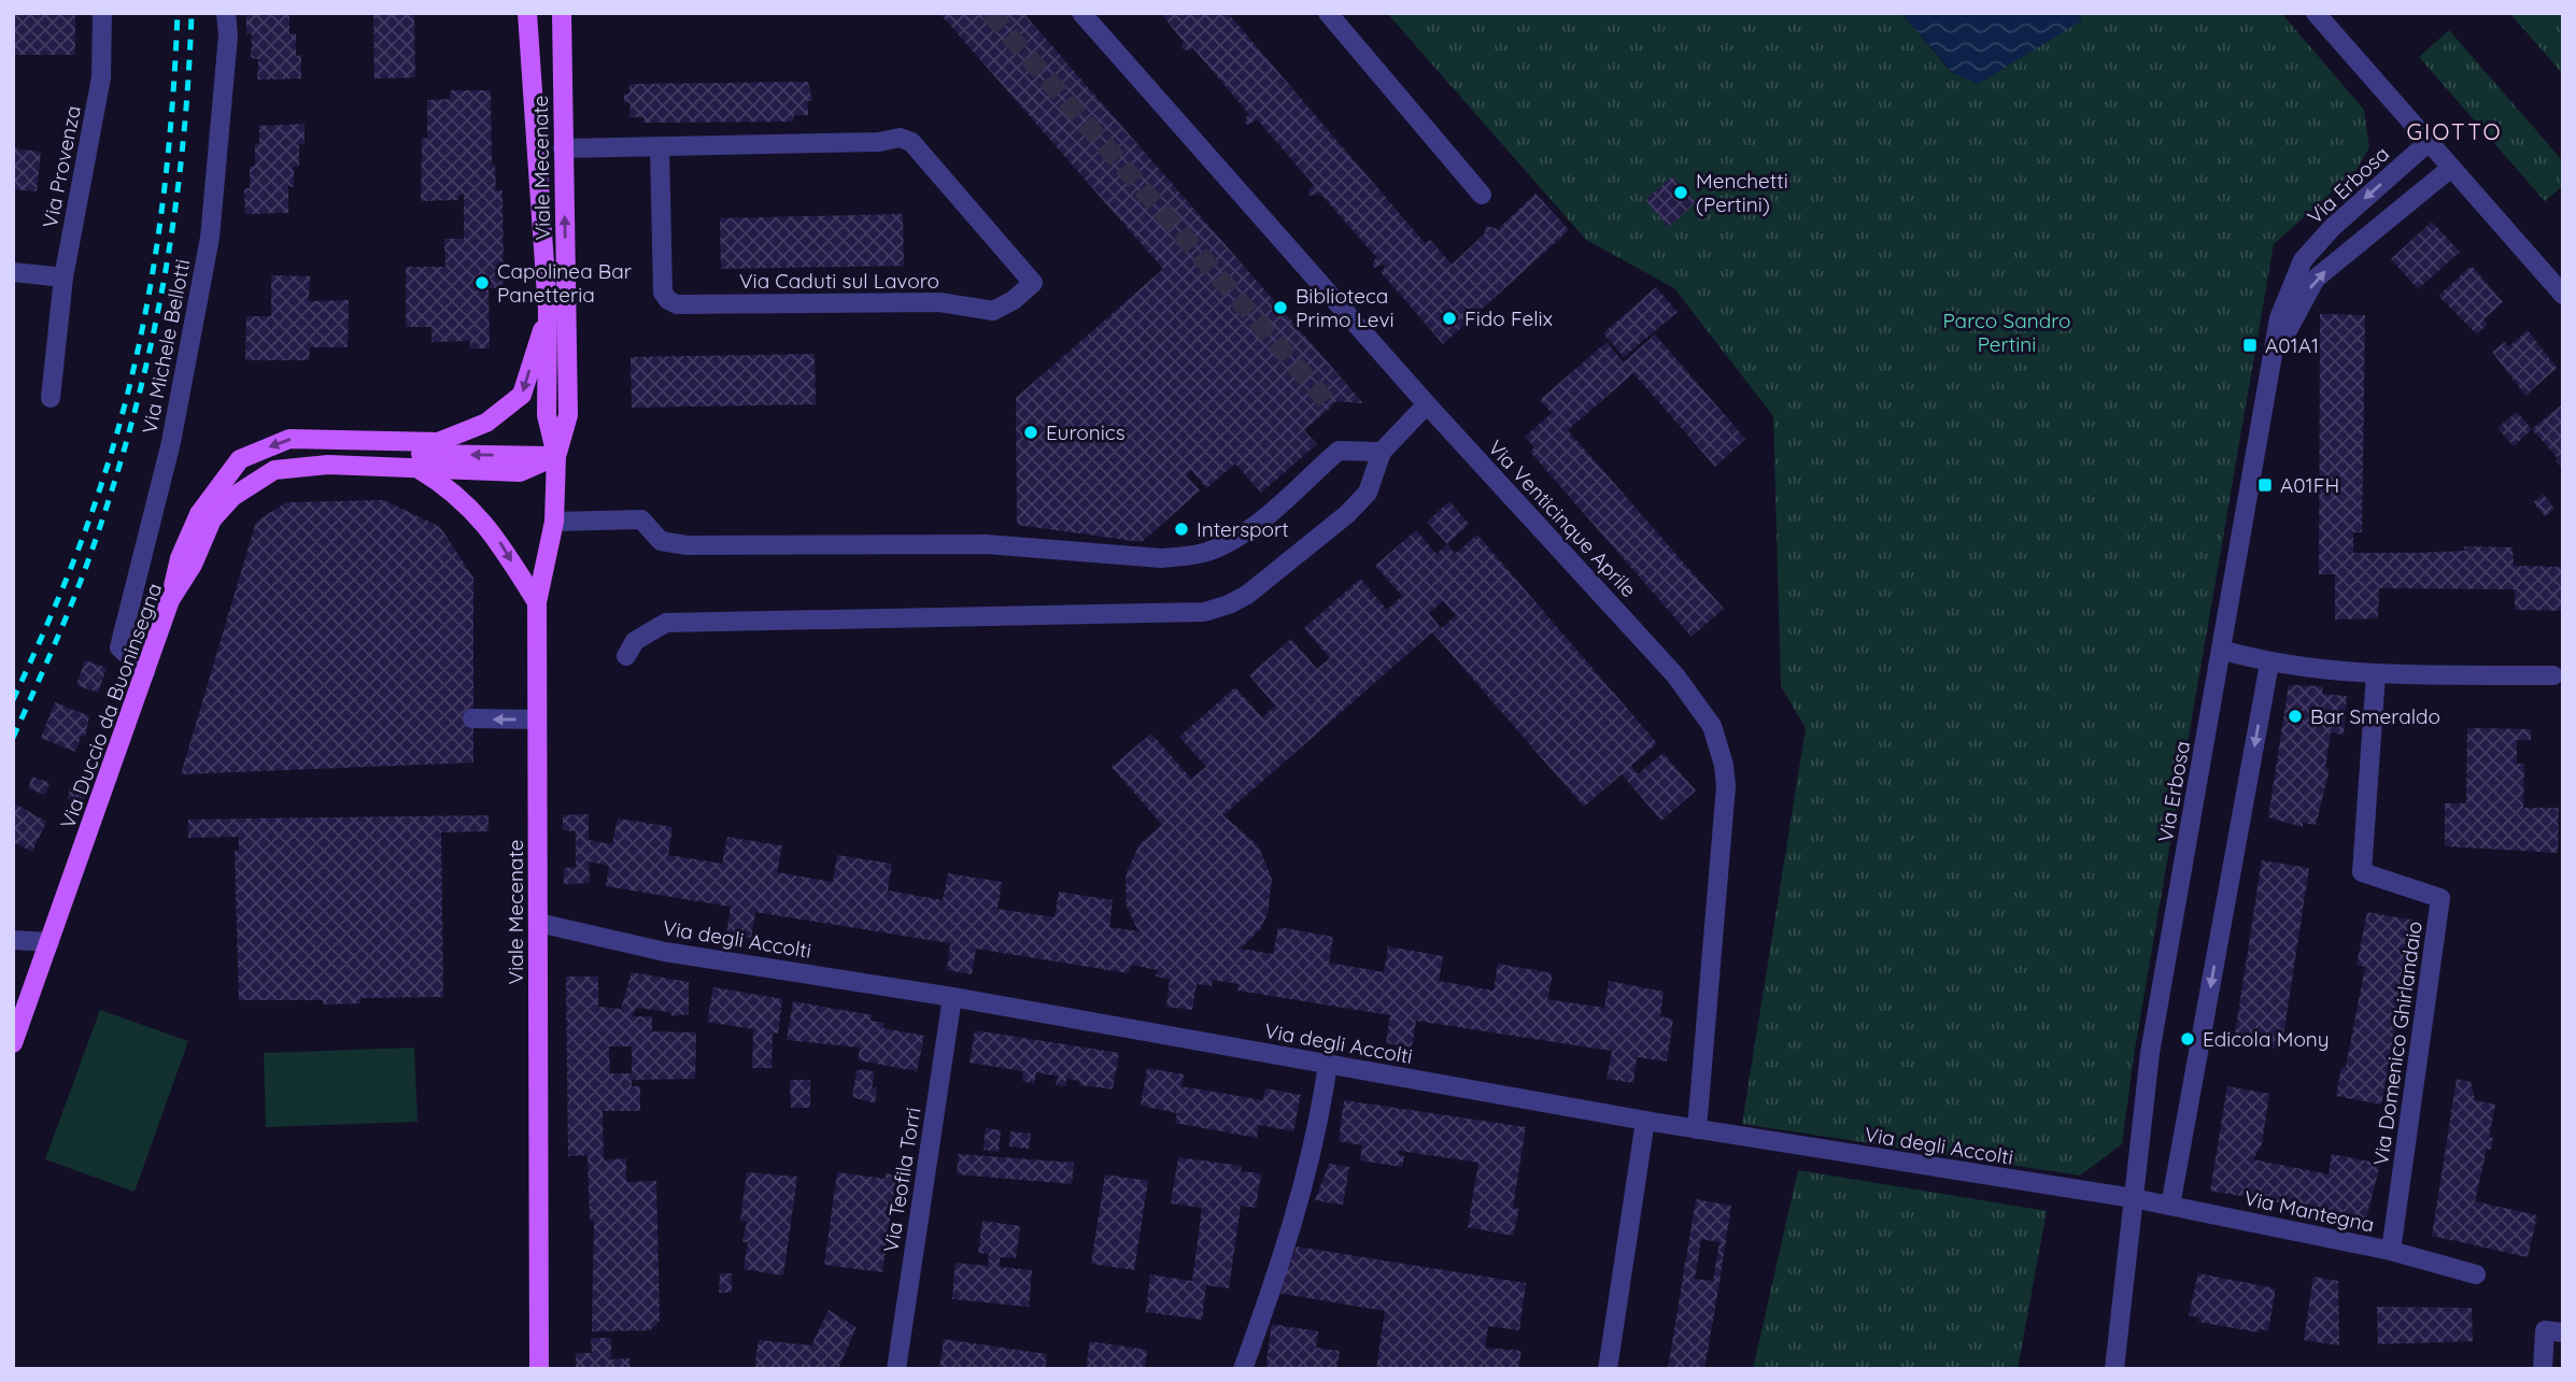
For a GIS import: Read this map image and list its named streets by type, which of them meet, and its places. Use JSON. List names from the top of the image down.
{
  "streets": {
    "main road": ["Viale Mecenate", "Via Duccio da Buoninsegna"],
    "street": [
      "Via Provenza",
      "Via Erbosa",
      "Via Caduti sul Lavoro",
      "Via Michele Bellotti",
      "Via Venticinque Aprile",
      "Via degli Accolti",
      "Via Domenico Ghirlandaio",
      "Via Teofila Torri",
      "Via Mantegna"
    ]
  },
  "crossings": [
    ["Viale Mecenate", "Via Caduti sul Lavoro"],
    ["Viale Mecenate", "Via Duccio da Buoninsegna"],
    ["Viale Mecenate", "Via degli Accolti"],
    ["Via Erbosa", "Via degli Accolti"],
    ["Via Erbosa", "Via Mantegna"],
    ["Via Michele Bellotti", "Via Duccio da Buoninsegna"],
    ["Via Venticinque Aprile", "Via degli Accolti"],
    ["Via degli Accolti", "Via Teofila Torri"],
    ["Via degli Accolti", "Via Mantegna"],
    ["Via Domenico Ghirlandaio", "Via Mantegna"]
  ],
  "districts": ["GIOTTO"],
  "parks": ["Parco Sandro Pertini"],
  "places": {
    "other": [
      "Menchetti (Pertini)",
      "Capolinea Bar Panetteria",
      "Biblioteca Primo Levi",
      "Fido Felix",
      "Euronics",
      "Intersport",
      "Bar Smeraldo",
      "Edicola Mony"
    ],
    "transit": ["A01A1", "A01FH"]
  }
}
